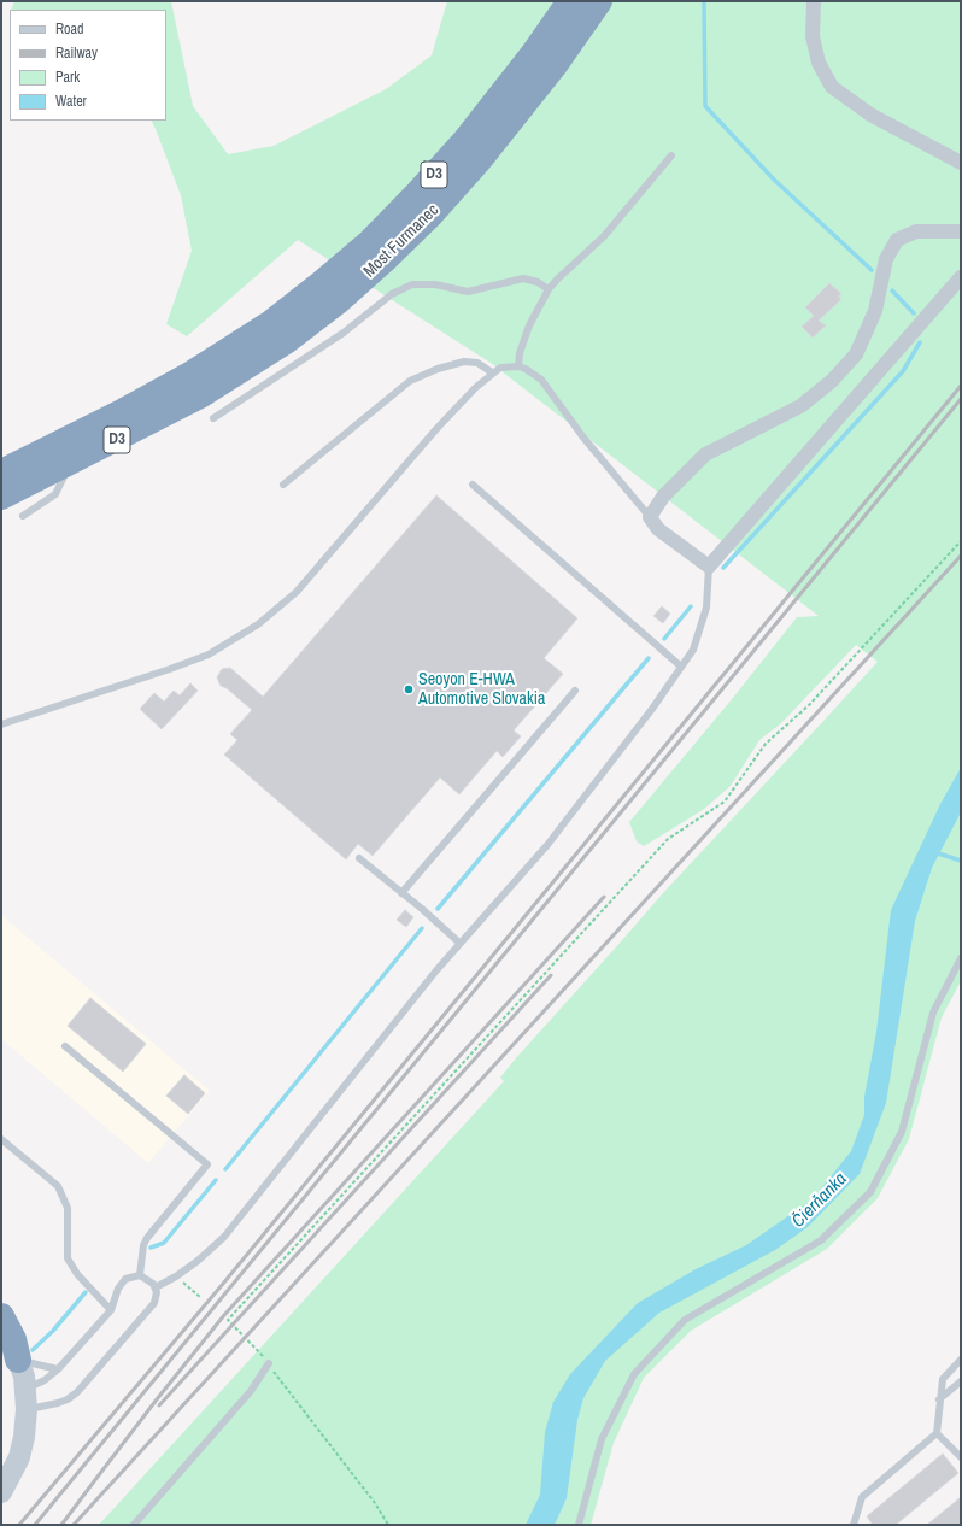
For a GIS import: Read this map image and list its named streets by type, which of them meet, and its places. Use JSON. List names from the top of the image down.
{
  "streets": {
    "highway": ["D3", "Most Furmanec"]
  },
  "crossings": [
    ["D3", "Most Furmanec"]
  ],
  "water": ["Čierňanka"],
  "places": ["Seoyon E-HWA Automotive Slovakia"],
  "legend": [
    "Road",
    "Railway",
    "Park",
    "Water"
  ]
}
